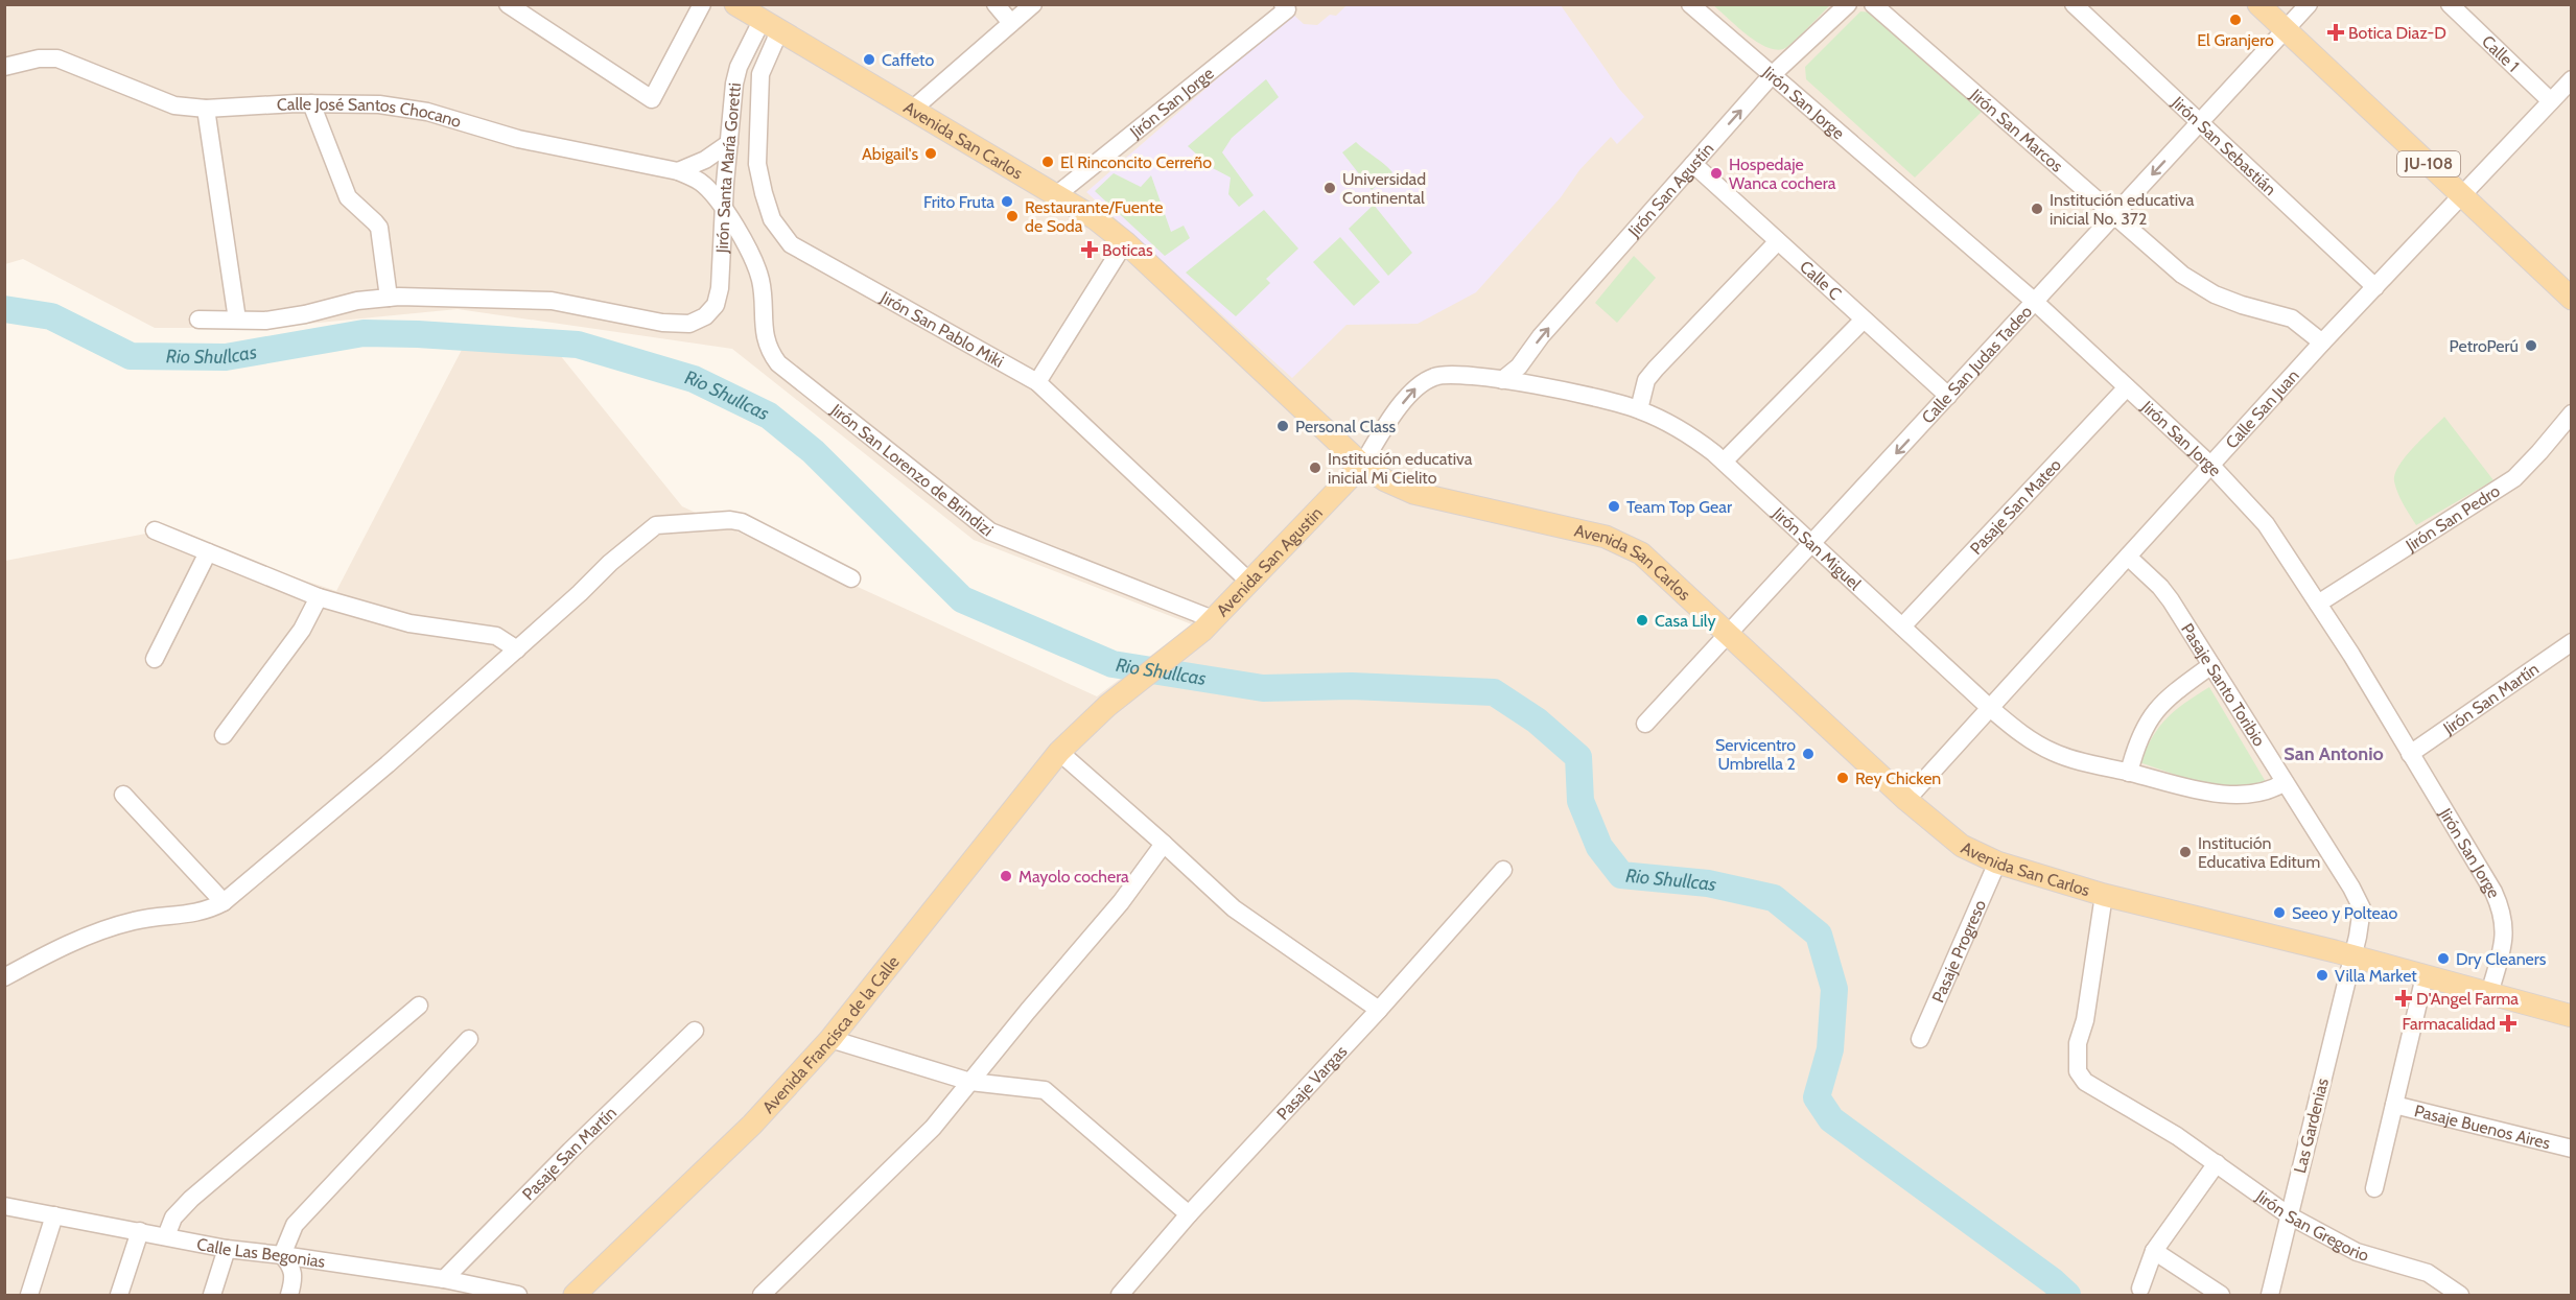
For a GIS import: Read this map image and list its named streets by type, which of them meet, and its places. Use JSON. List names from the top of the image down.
{
  "streets": {
    "main road": [
      "Avenida San Carlos",
      "JU-108",
      "Avenida San Agustin",
      "Avenida Francisca de la Calle"
    ],
    "street": [
      "Calle 1",
      "Jirón San Jorge",
      "Calle José Santos Chocano",
      "Jirón San Marcos",
      "Jirón San Sebastián",
      "Jirón Santa María Goretti",
      "Jirón San Agustín",
      "Calle C",
      "Jirón San Pablo Miki",
      "Calle San Judas Tadeo",
      "Calle San Juan",
      "Jirón San Lorenzo de Brindizi",
      "Pasaje San Mateo",
      "Jirón San Pedro",
      "Jirón San Miguel",
      "Pasaje Santo Toribio",
      "Jirón San Martín",
      "Pasaje Progreso",
      "Pasaje Vargas",
      "Las Gardenias",
      "Pasaje Buenos Aires",
      "Pasaje San Martín",
      "Jirón San Gregorio",
      "Calle Las Begonias"
    ]
  },
  "crossings": [
    ["Calle 1", "Calle San Juan"],
    ["Jirón San Jorge", "Avenida San Carlos"],
    ["Jirón San Jorge", "Jirón San Agustín"],
    ["Jirón San Jorge", "Calle San Judas Tadeo"],
    ["Jirón San Jorge", "Calle San Juan"],
    ["Jirón San Jorge", "Pasaje San Mateo"],
    ["Jirón San Jorge", "Jirón San Pedro"],
    ["Jirón San Jorge", "Jirón San Martín"],
    ["Calle José Santos Chocano", "Jirón Santa María Goretti"],
    ["Calle José Santos Chocano", "Jirón San Lorenzo de Brindizi"],
    ["Jirón San Marcos", "Calle San Judas Tadeo"],
    ["Jirón San Marcos", "Calle San Juan"],
    ["Avenida San Carlos", "Jirón Santa María Goretti"],
    ["Avenida San Carlos", "Jirón San Pablo Miki"],
    ["Avenida San Carlos", "Calle San Judas Tadeo"],
    ["Avenida San Carlos", "Calle San Juan"],
    ["Avenida San Carlos", "Jirón San Miguel"],
    ["Avenida San Carlos", "Avenida San Agustin"],
    ["Avenida San Carlos", "Pasaje Santo Toribio"],
    ["Avenida San Carlos", "Pasaje Progreso"],
    ["Avenida San Carlos", "Las Gardenias"],
    ["Avenida San Carlos", "Jirón San Gregorio"],
    ["Jirón San Sebastián", "Calle San Judas Tadeo"],
    ["Jirón San Sebastián", "Calle San Juan"],
    ["JU-108", "Calle San Judas Tadeo"],
    ["JU-108", "Calle San Juan"],
    ["Jirón Santa María Goretti", "Jirón San Pablo Miki"],
    ["Jirón Santa María Goretti", "Jirón San Lorenzo de Brindizi"],
    ["Jirón San Agustín", "Calle C"],
    ["Jirón San Agustín", "Jirón San Miguel"],
    ["Calle C", "Calle San Judas Tadeo"],
    ["Jirón San Pablo Miki", "Avenida San Agustin"],
    ["Calle San Judas Tadeo", "Jirón San Miguel"],
    ["Calle San Juan", "Jirón San Miguel"],
    ["Calle San Juan", "Pasaje Santo Toribio"],
    ["Jirón San Lorenzo de Brindizi", "Avenida San Agustin"],
    ["Pasaje San Mateo", "Jirón San Miguel"],
    ["Jirón San Miguel", "Avenida San Agustin"],
    ["Jirón San Miguel", "Pasaje Santo Toribio"],
    ["Avenida San Agustin", "Avenida Francisca de la Calle"],
    ["Pasaje Santo Toribio", "Las Gardenias"],
    ["Las Gardenias", "Jirón San Gregorio"],
    ["Pasaje San Martín", "Calle Las Begonias"]
  ],
  "districts": ["San Antonio"],
  "water": ["Rio Shullcas"],
  "places": {
    "other": [
      "El Granjero",
      "Caffeto",
      "Abigail's",
      "El Rinconcito Cerreño",
      "Hospedaje Wanca cochera",
      "Universidad Continental",
      "Frito Fruta",
      "Institución educativa inicial No. 372",
      "Restaurante/Fuente de Soda",
      "PetroPerú",
      "Personal Class",
      "Institución educativa inicial Mi Cielito",
      "Team Top Gear",
      "Casa Lily",
      "Servicentro Umbrella 2",
      "Rey Chicken",
      "Institución Educativa Editum",
      "Mayolo cochera",
      "Seeo y Polteao",
      "Dry Cleaners",
      "Villa Market"
    ],
    "health": [
      "Botica Diaz-D",
      "Boticas",
      "D'Angel Farma",
      "Farmacalidad"
    ]
  }
}
